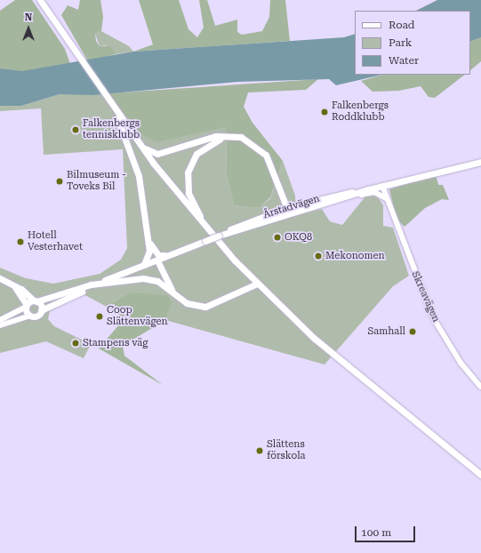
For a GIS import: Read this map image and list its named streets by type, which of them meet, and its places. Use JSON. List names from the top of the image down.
{
  "streets": {
    "main road": ["Årstadvägen"],
    "street": ["Skreavägen"]
  },
  "crossings": [
    ["Årstadvägen", "Skreavägen"]
  ],
  "places": [
    "Falkenbergs Roddklubb",
    "Falkenbergs tennisklubb",
    "Bilmuseum - Toveks Bil",
    "OKQ8",
    "Hotell Vesterhavet",
    "Mekonomen",
    "Coop Slättenvägen",
    "Samhall",
    "Stampens väg",
    "Slättens förskola"
  ],
  "legend": ["Road", "Park", "Water"],
  "scale_bar": "100 m",
  "north": "top"
}
